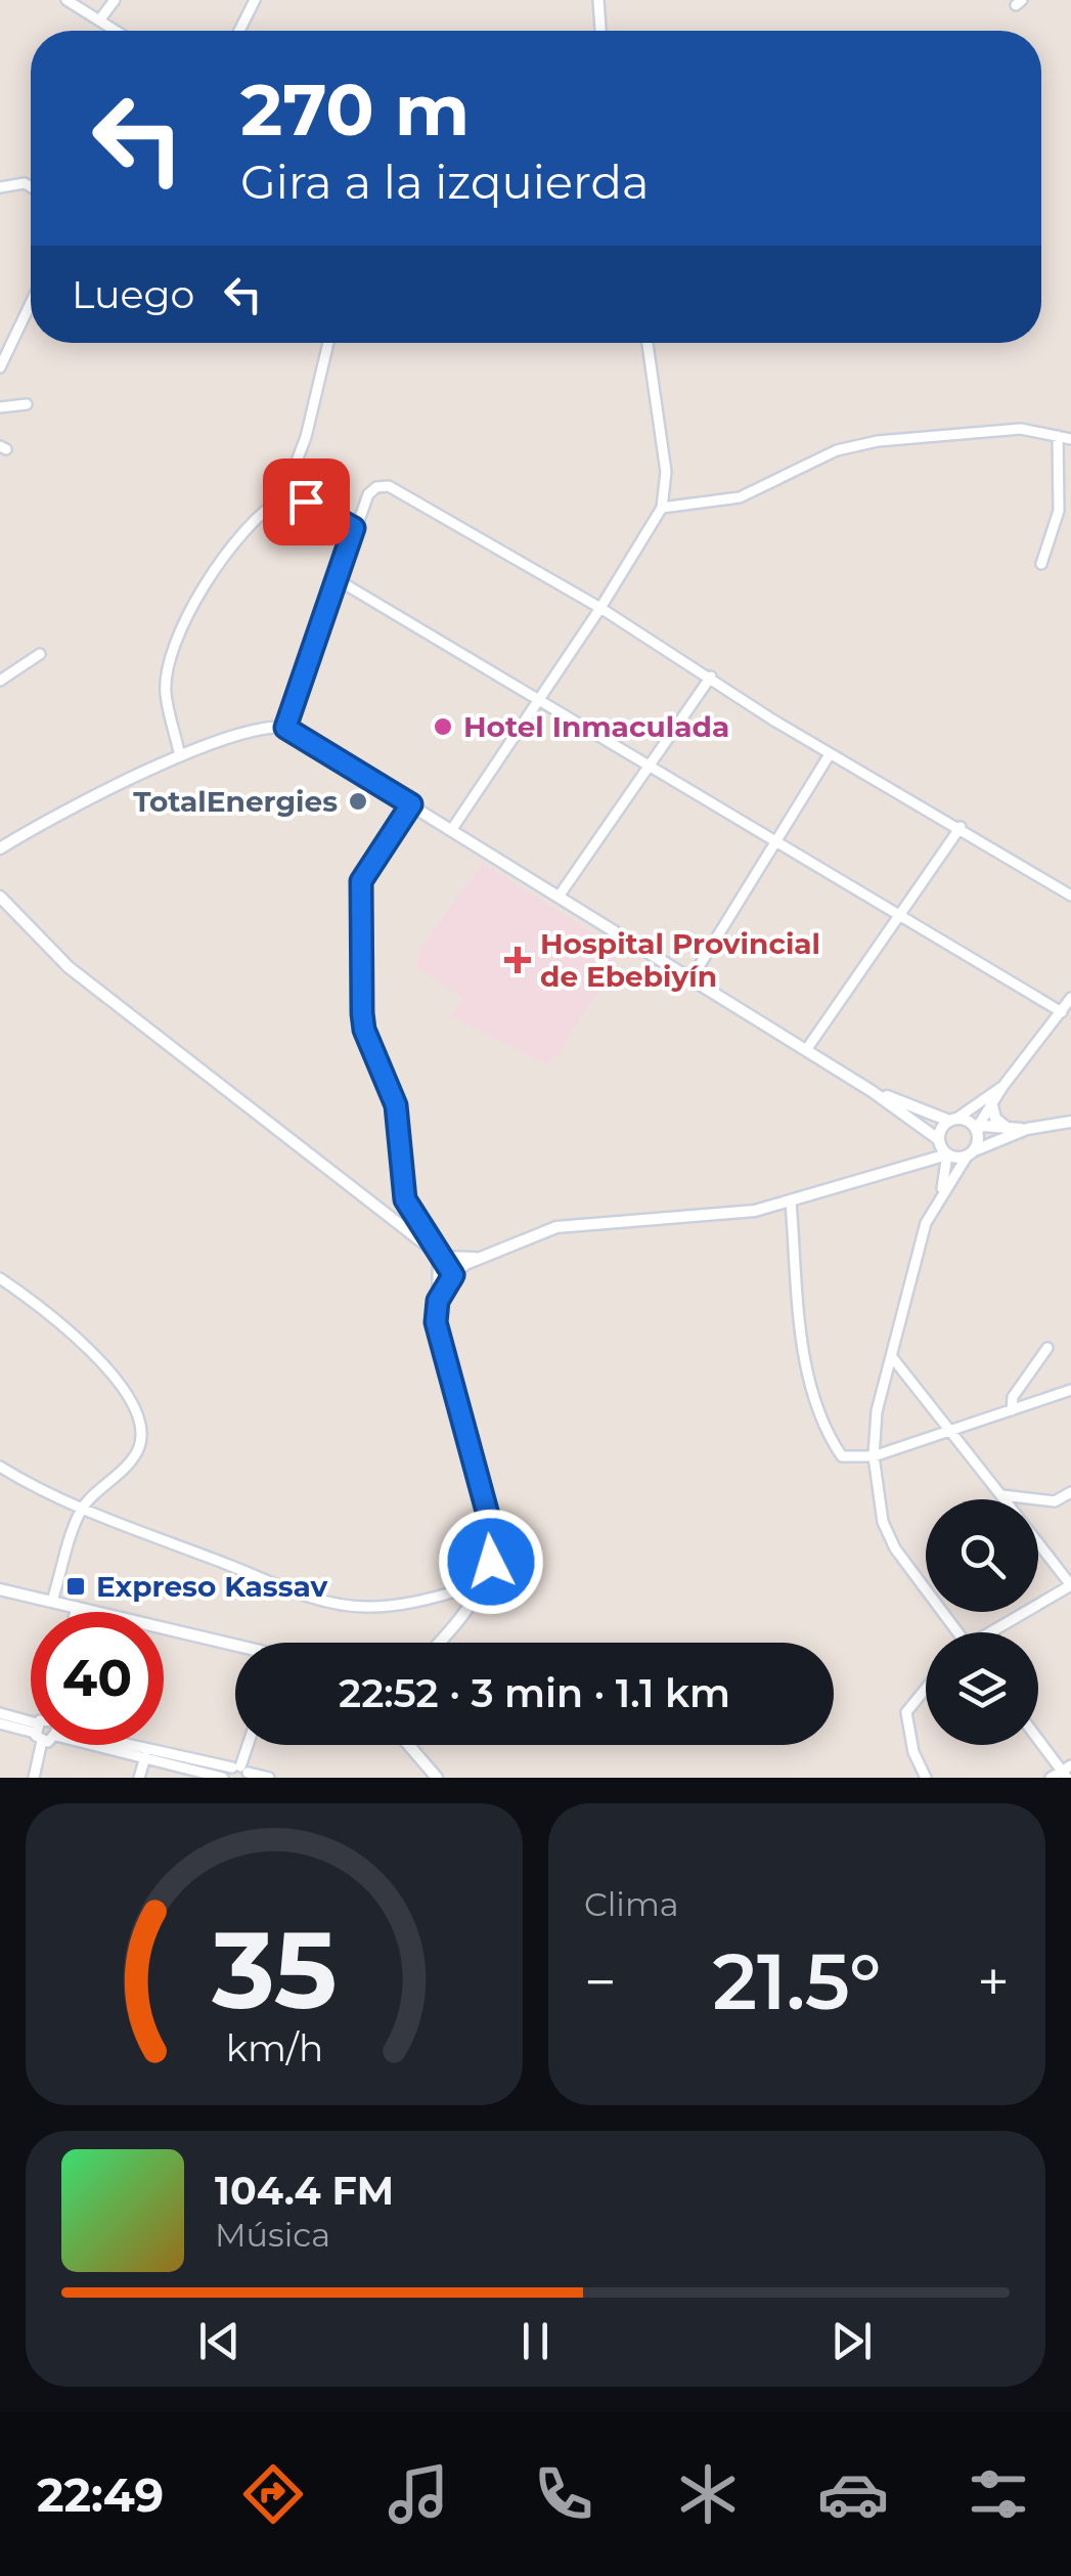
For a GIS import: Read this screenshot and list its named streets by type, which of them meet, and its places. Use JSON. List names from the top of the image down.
{
  "places": {
    "other": ["Hotel Inmaculada", "TotalEnergies"],
    "health": ["Hospital Provincial de Ebebiyín"],
    "transit": ["Expreso Kassav"]
  },
  "page": {
    "turn": ["270 m", "Gira a la izquierda"],
    "then": "Luego",
    "limit": "40",
    "trip": "22:52 · 3 min · 1.1 km",
    "tile": "Clima",
    "heat": ["−", "21.5°", "+"],
    "song": ["104.4 FM", "Música"],
    "tabs": "22:49",
    "gauge": ["35", "km/h"]
  }
}
